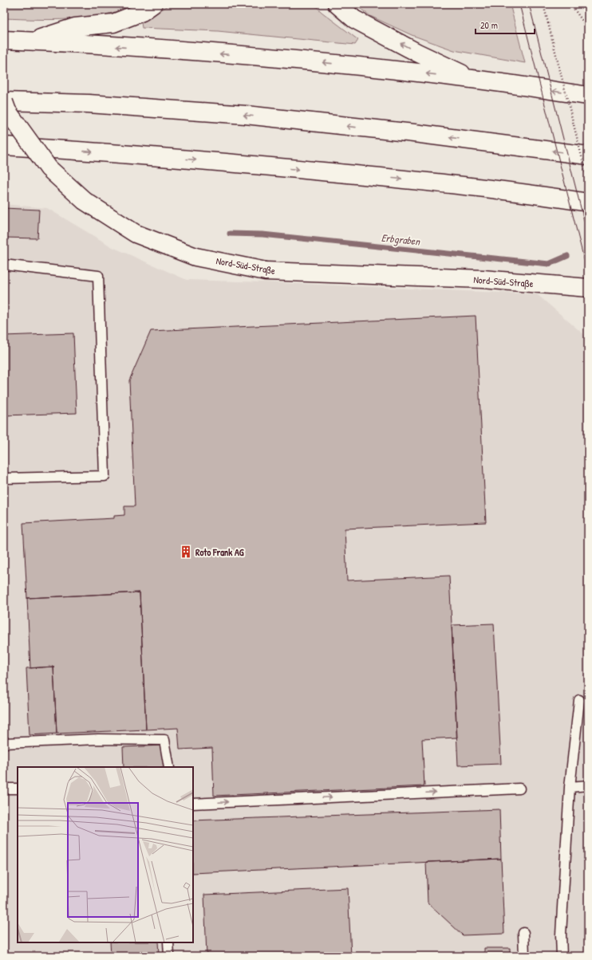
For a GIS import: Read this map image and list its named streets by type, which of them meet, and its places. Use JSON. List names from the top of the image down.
{
  "streets": {
    "main road": ["Nord-Süd-Straße"]
  },
  "water": ["Erbgraben"],
  "places": {
    "building": ["Roto Frank AG"]
  },
  "scale_bar": "20 m"
}
